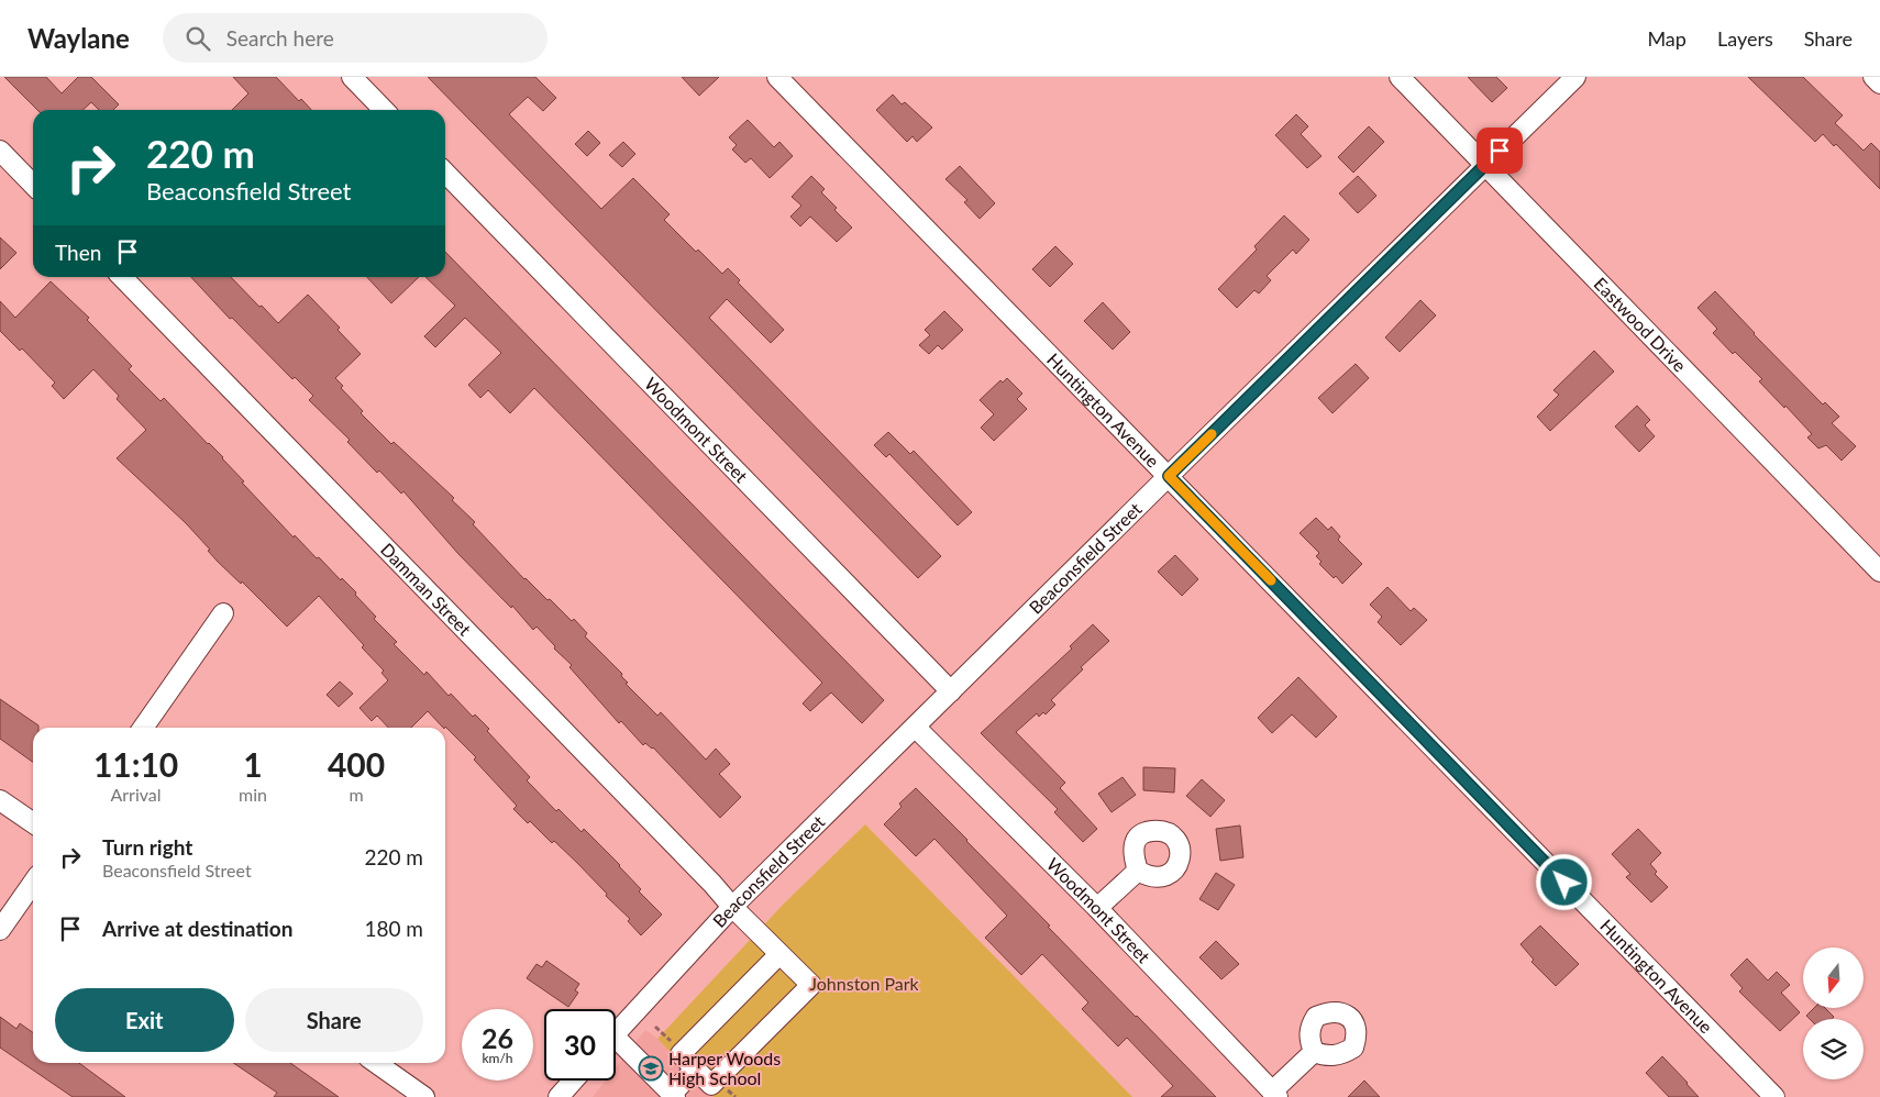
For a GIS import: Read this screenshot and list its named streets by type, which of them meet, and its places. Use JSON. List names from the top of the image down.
{
  "streets": {
    "street": [
      "Eastwood Drive",
      "Huntington Avenue",
      "Woodmont Street",
      "Beaconsfield Street",
      "Damman Street"
    ]
  },
  "crossings": [
    ["Eastwood Drive", "Beaconsfield Street"],
    ["Huntington Avenue", "Beaconsfield Street"],
    ["Woodmont Street", "Beaconsfield Street"],
    ["Beaconsfield Street", "Damman Street"]
  ],
  "parks": ["Johnston Park"],
  "places": {
    "school or university": ["Harper Woods High School"]
  },
  "north": "bottom",
  "page": {
    "header": "Waylane",
    "search": "Search here",
    "nav": ["Map", "Layers", "Share"],
    "turn": ["220 m", "Beaconsfield Street"],
    "then": "Then",
    "eta": [
      "11:10",
      "Arrival",
      "1",
      "min",
      "400",
      "m"
    ],
    "list": [
      {
        "name": "Turn right",
        "note": "Beaconsfield Street",
        "value": "220 m"
      },
      {
        "name": "Arrive at destination",
        "value": "180 m"
      }
    ],
    "buttons": ["Exit", "Share"],
    "speed": "26 km/h",
    "limit": "30"
  }
}
